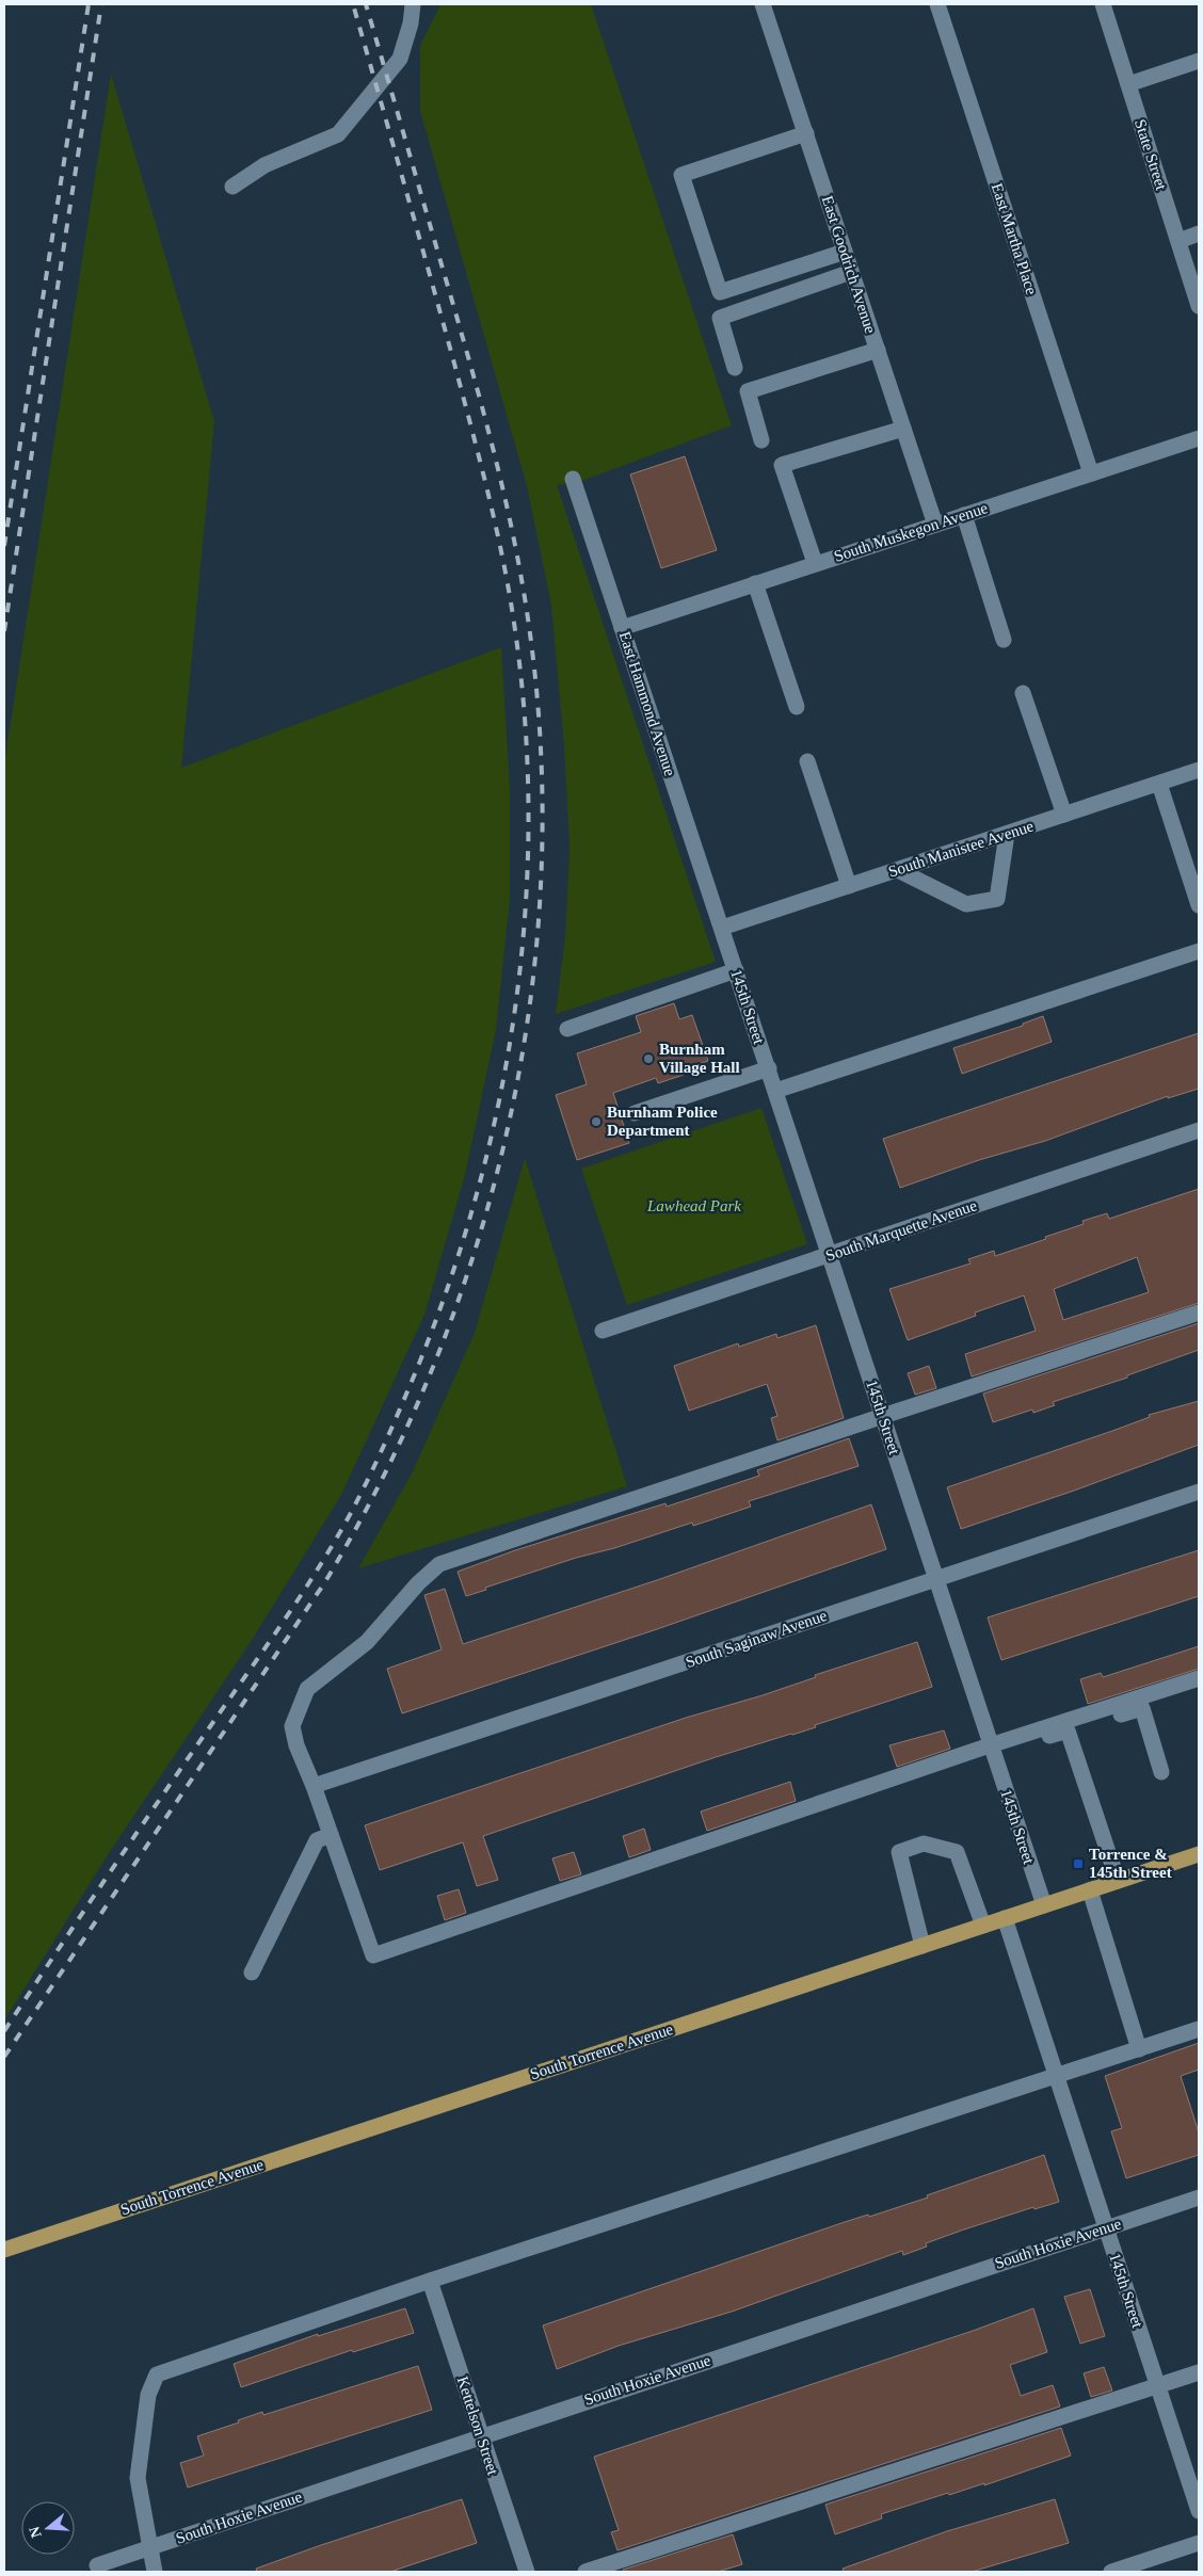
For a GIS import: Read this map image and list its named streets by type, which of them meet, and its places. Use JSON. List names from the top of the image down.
{
  "streets": {
    "main road": ["South Torrence Avenue"],
    "street": [
      "State Street",
      "East Martha Place",
      "East Goodrich Avenue",
      "South Muskegon Avenue",
      "East Hammond Avenue",
      "South Manistee Avenue",
      "145th Street",
      "South Marquette Avenue",
      "South Saginaw Avenue",
      "South Hoxie Avenue",
      "Kettelson Street"
    ]
  },
  "crossings": [
    ["East Martha Place", "South Muskegon Avenue"],
    ["East Goodrich Avenue", "South Muskegon Avenue"],
    ["South Muskegon Avenue", "East Hammond Avenue"],
    ["East Hammond Avenue", "South Manistee Avenue"],
    ["East Hammond Avenue", "145th Street"],
    ["South Manistee Avenue", "145th Street"],
    ["145th Street", "South Marquette Avenue"],
    ["145th Street", "South Saginaw Avenue"],
    ["145th Street", "South Torrence Avenue"],
    ["145th Street", "South Hoxie Avenue"],
    ["South Hoxie Avenue", "Kettelson Street"]
  ],
  "parks": ["Lawhead Park"],
  "places": {
    "other": ["Burnham Village Hall", "Burnham Police Department"],
    "transit": ["Torrence & 145th Street"]
  },
  "north": "left"
}
